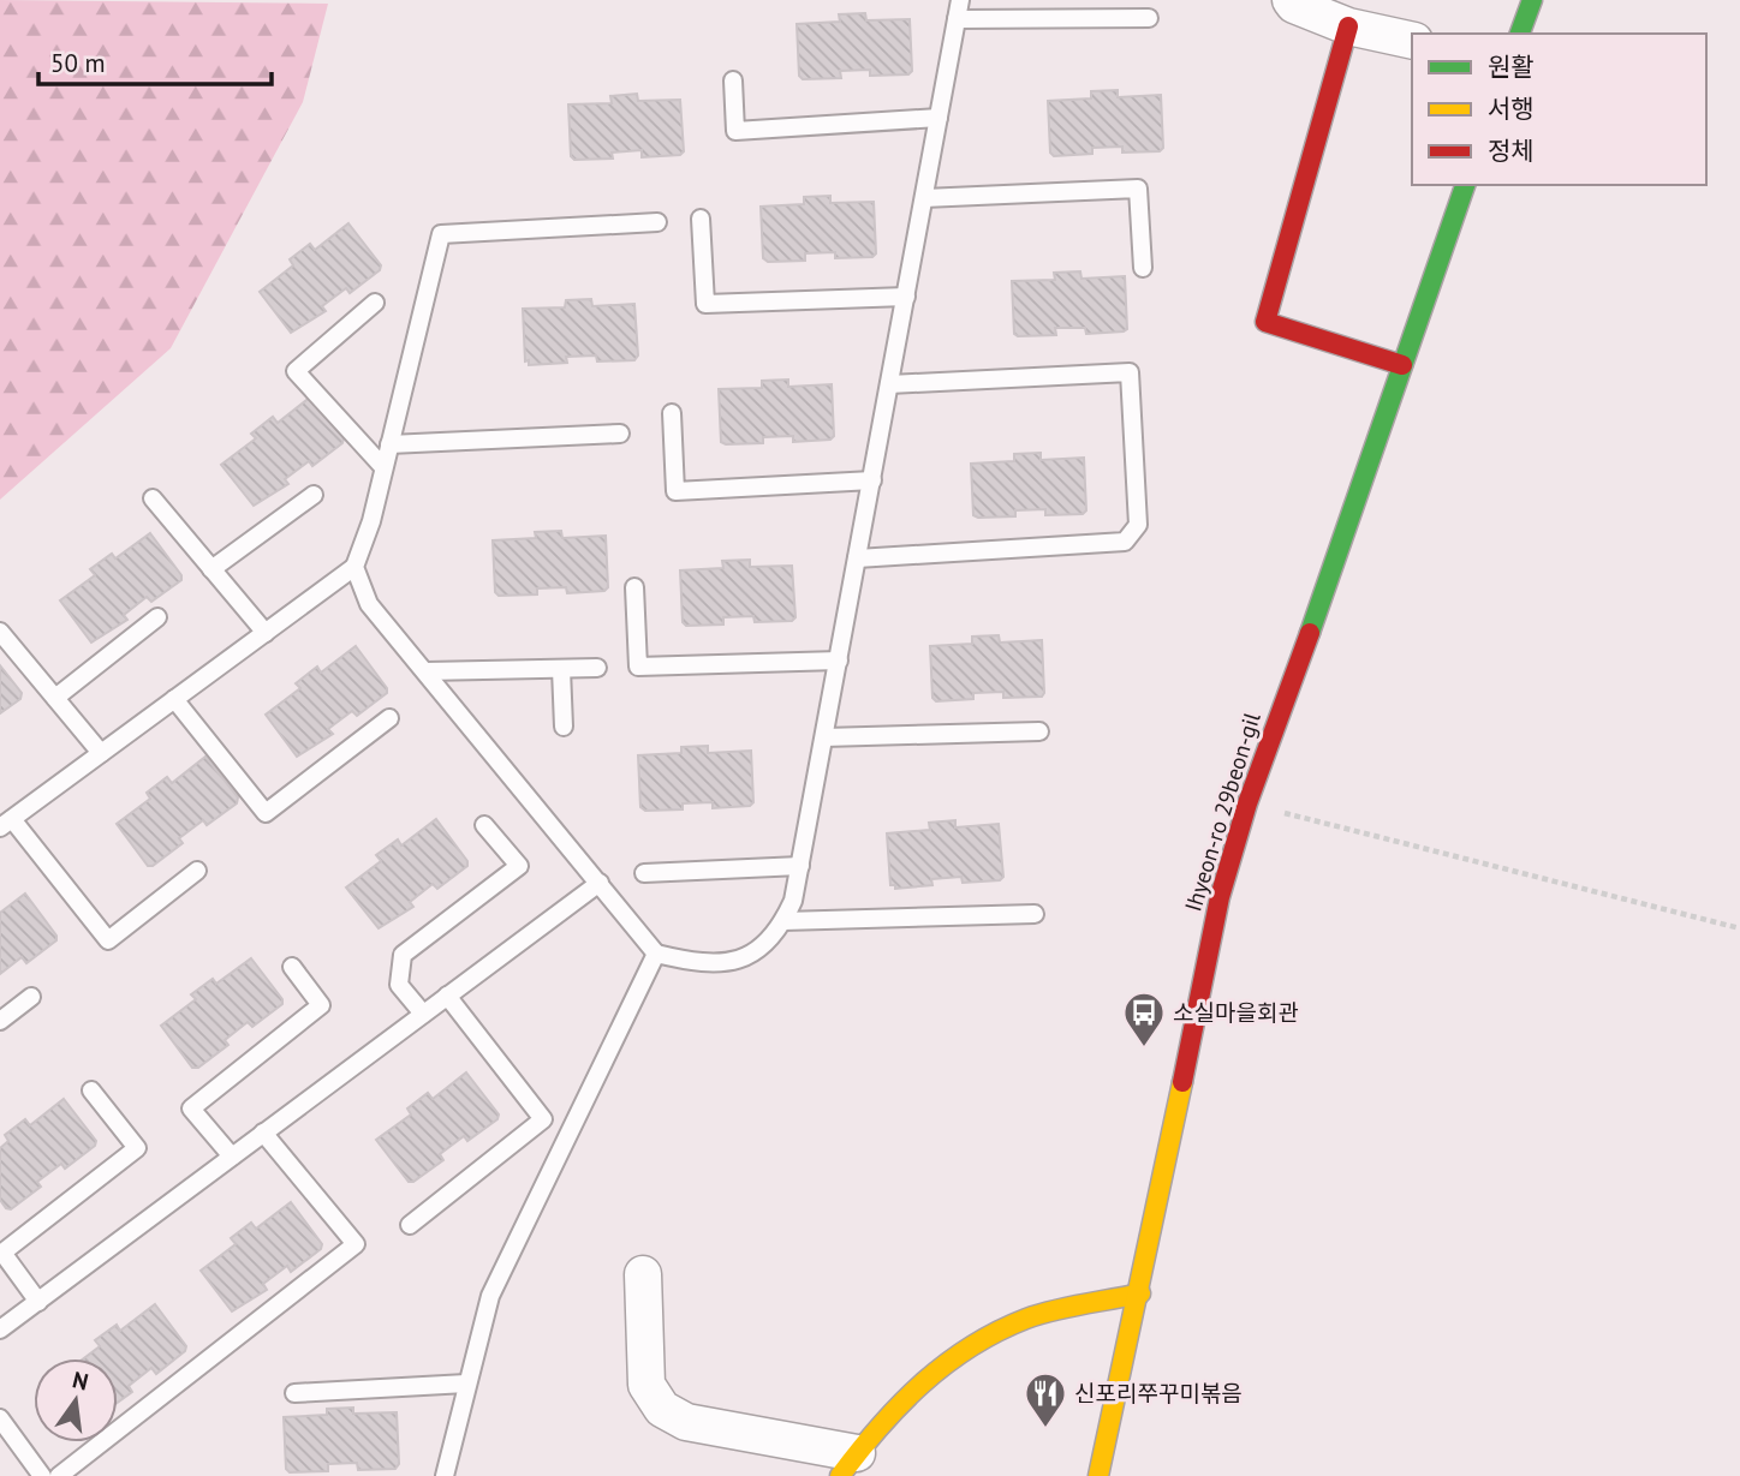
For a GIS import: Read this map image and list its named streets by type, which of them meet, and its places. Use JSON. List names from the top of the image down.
{
  "streets": {
    "street": ["Ihyeon-ro 29beon-gil"]
  },
  "places": {
    "bus stop": ["소실마을회관"],
    "restaurant": ["신포리쭈꾸미볶음"]
  },
  "legend": ["원활", "서행", "정체"],
  "scale_bar": "50 m",
  "north": "top"
}
